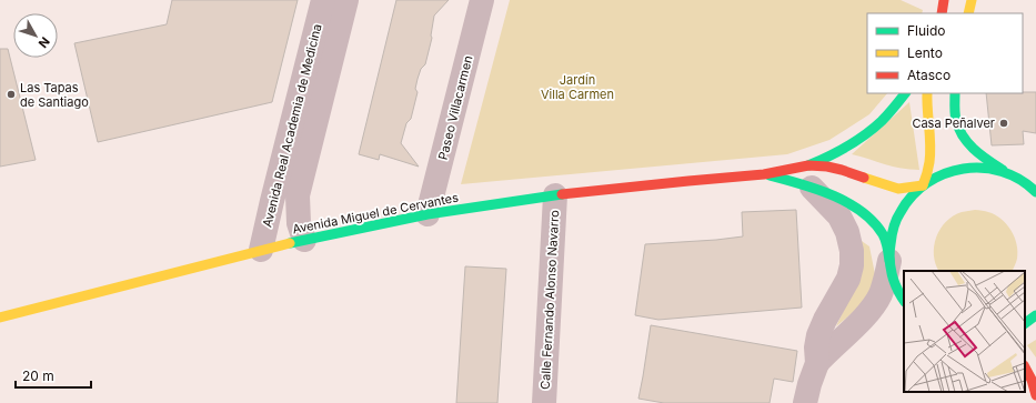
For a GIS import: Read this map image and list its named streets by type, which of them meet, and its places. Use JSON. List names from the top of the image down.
{
  "streets": {
    "main road": ["Avenida Miguel de Cervantes"],
    "street": ["Paseo Villacarmen", "Avenida Real Academia de Medicina", "Calle Fernando Alonso Navarro"]
  },
  "crossings": [
    ["Paseo Villacarmen", "Avenida Miguel de Cervantes"],
    ["Avenida Real Academia de Medicina", "Avenida Miguel de Cervantes"],
    ["Avenida Miguel de Cervantes", "Calle Fernando Alonso Navarro"]
  ],
  "parks": ["Jardín Villa Carmen"],
  "places": ["Las Tapas de Santiago", "Casa Peñalver"],
  "legend": ["Fluido", "Lento", "Atasco"],
  "scale_bar": "20 m",
  "north": "bottom right"
}
